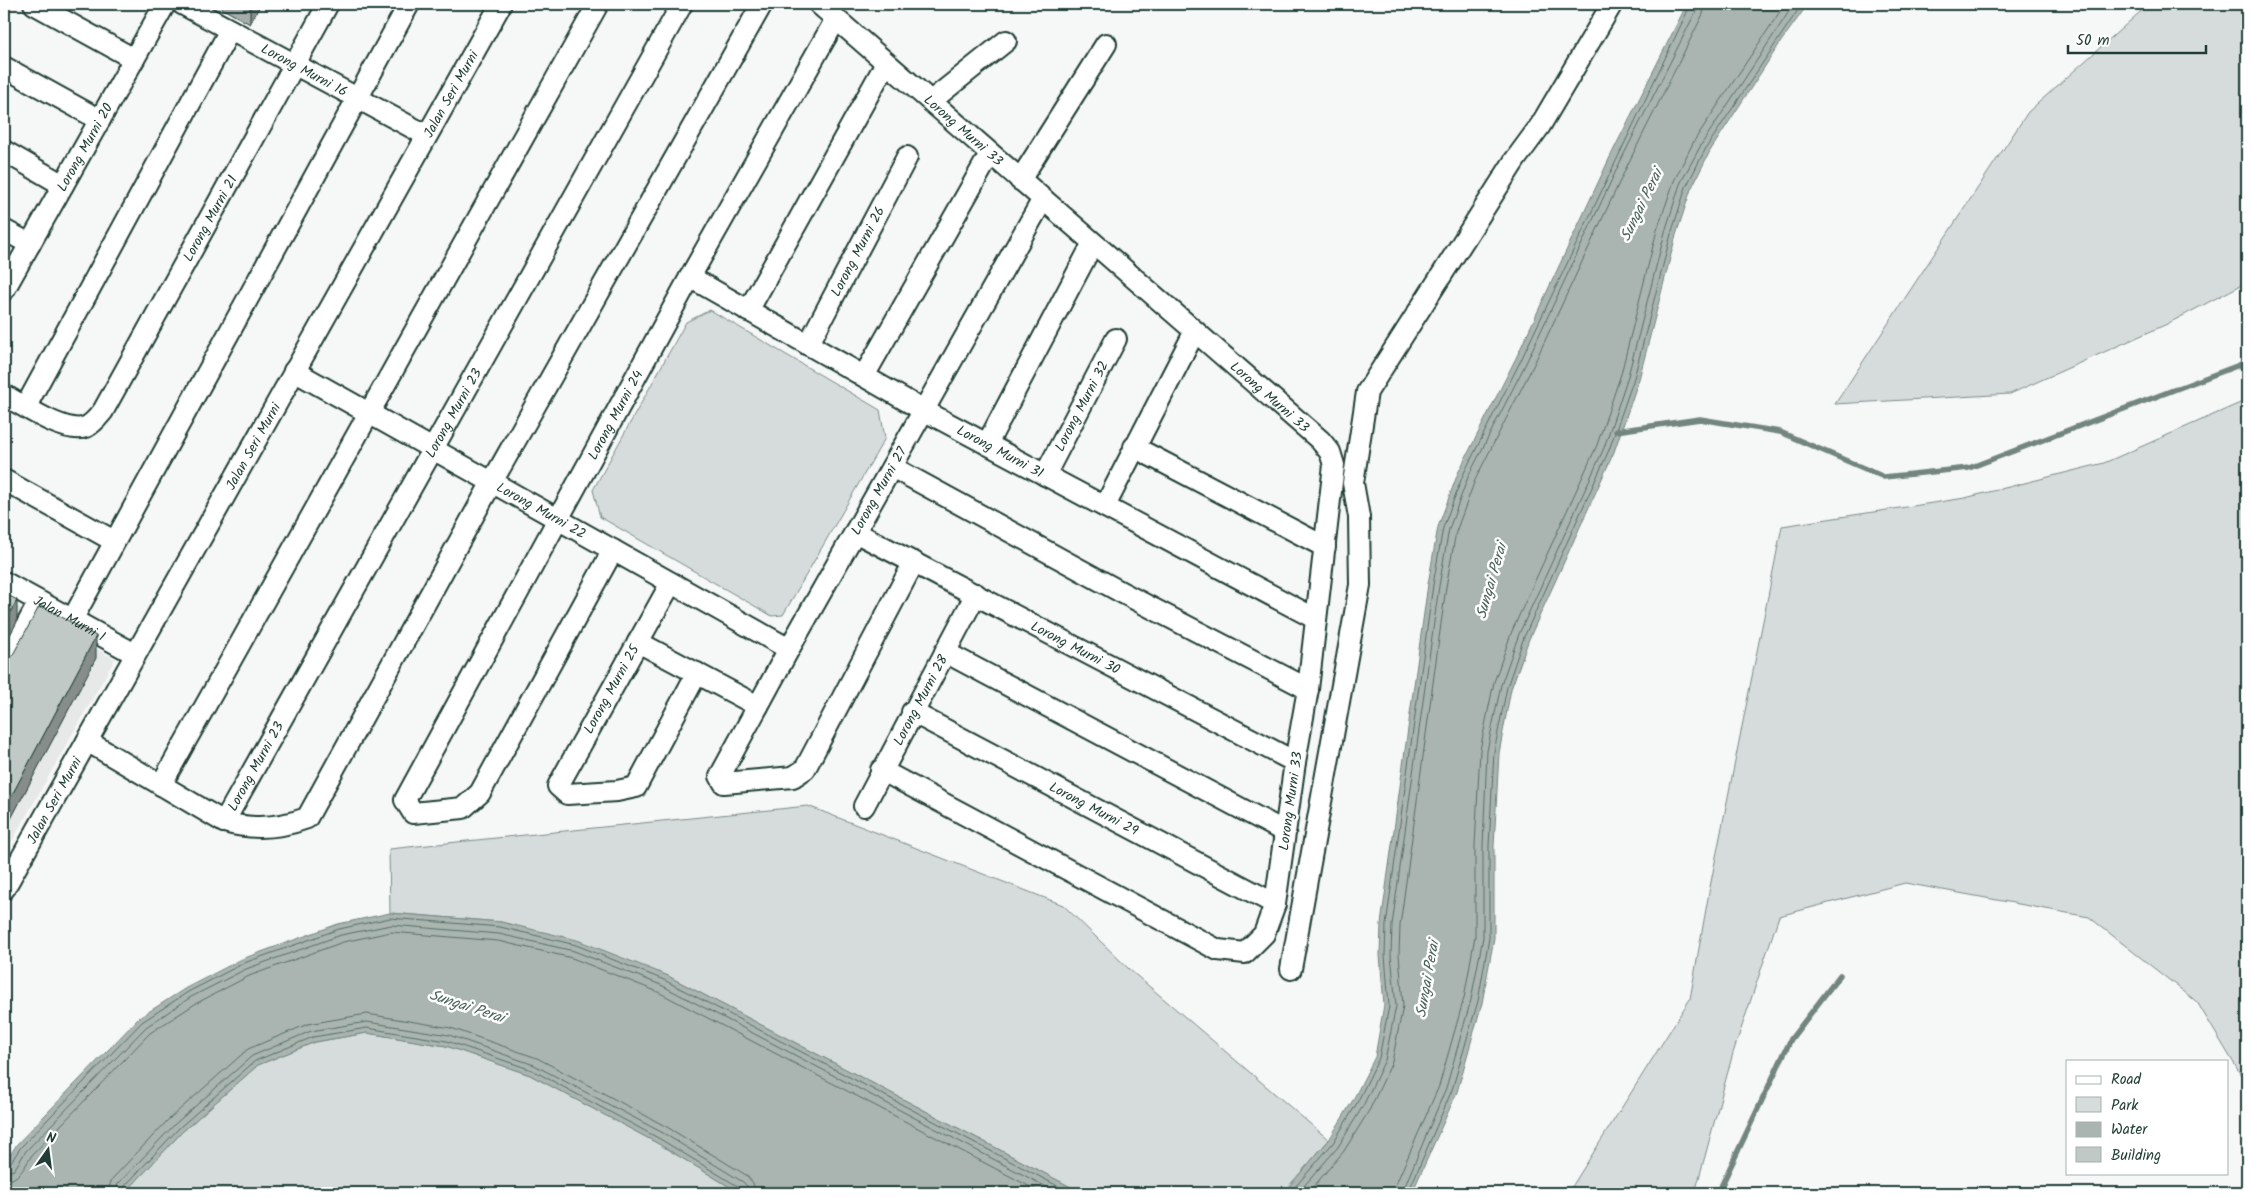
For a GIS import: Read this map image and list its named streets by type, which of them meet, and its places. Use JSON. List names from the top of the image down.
{
  "streets": {
    "street": [
      "Lorong Murni 16",
      "Jalan Seri Murni",
      "Lorong Murni 33",
      "Lorong Murni 20",
      "Lorong Murni 21",
      "Lorong Murni 26",
      "Lorong Murni 32",
      "Lorong Murni 23",
      "Lorong Murni 24",
      "Lorong Murni 31",
      "Lorong Murni 27",
      "Lorong Murni 22",
      "Jalan Murni 1",
      "Lorong Murni 30",
      "Lorong Murni 25",
      "Lorong Murni 28",
      "Lorong Murni 29"
    ]
  },
  "crossings": [
    ["Lorong Murni 16", "Jalan Seri Murni"],
    ["Lorong Murni 16", "Lorong Murni 21"],
    ["Jalan Seri Murni", "Lorong Murni 22"],
    ["Jalan Seri Murni", "Jalan Murni 1"],
    ["Lorong Murni 33", "Lorong Murni 24"],
    ["Lorong Murni 33", "Lorong Murni 31"],
    ["Lorong Murni 33", "Lorong Murni 27"],
    ["Lorong Murni 33", "Lorong Murni 30"],
    ["Lorong Murni 33", "Lorong Murni 28"],
    ["Lorong Murni 33", "Lorong Murni 29"],
    ["Lorong Murni 26", "Lorong Murni 31"],
    ["Lorong Murni 32", "Lorong Murni 31"],
    ["Lorong Murni 23", "Lorong Murni 22"],
    ["Lorong Murni 24", "Lorong Murni 31"],
    ["Lorong Murni 24", "Lorong Murni 22"],
    ["Lorong Murni 31", "Lorong Murni 27"],
    ["Lorong Murni 27", "Lorong Murni 22"],
    ["Lorong Murni 27", "Lorong Murni 30"],
    ["Lorong Murni 22", "Lorong Murni 25"],
    ["Lorong Murni 30", "Lorong Murni 28"],
    ["Lorong Murni 28", "Lorong Murni 29"]
  ],
  "water": ["Sungai Perai"],
  "legend": [
    "Road",
    "Park",
    "Water",
    "Building"
  ],
  "scale_bar": "50 m",
  "north": "top"
}
